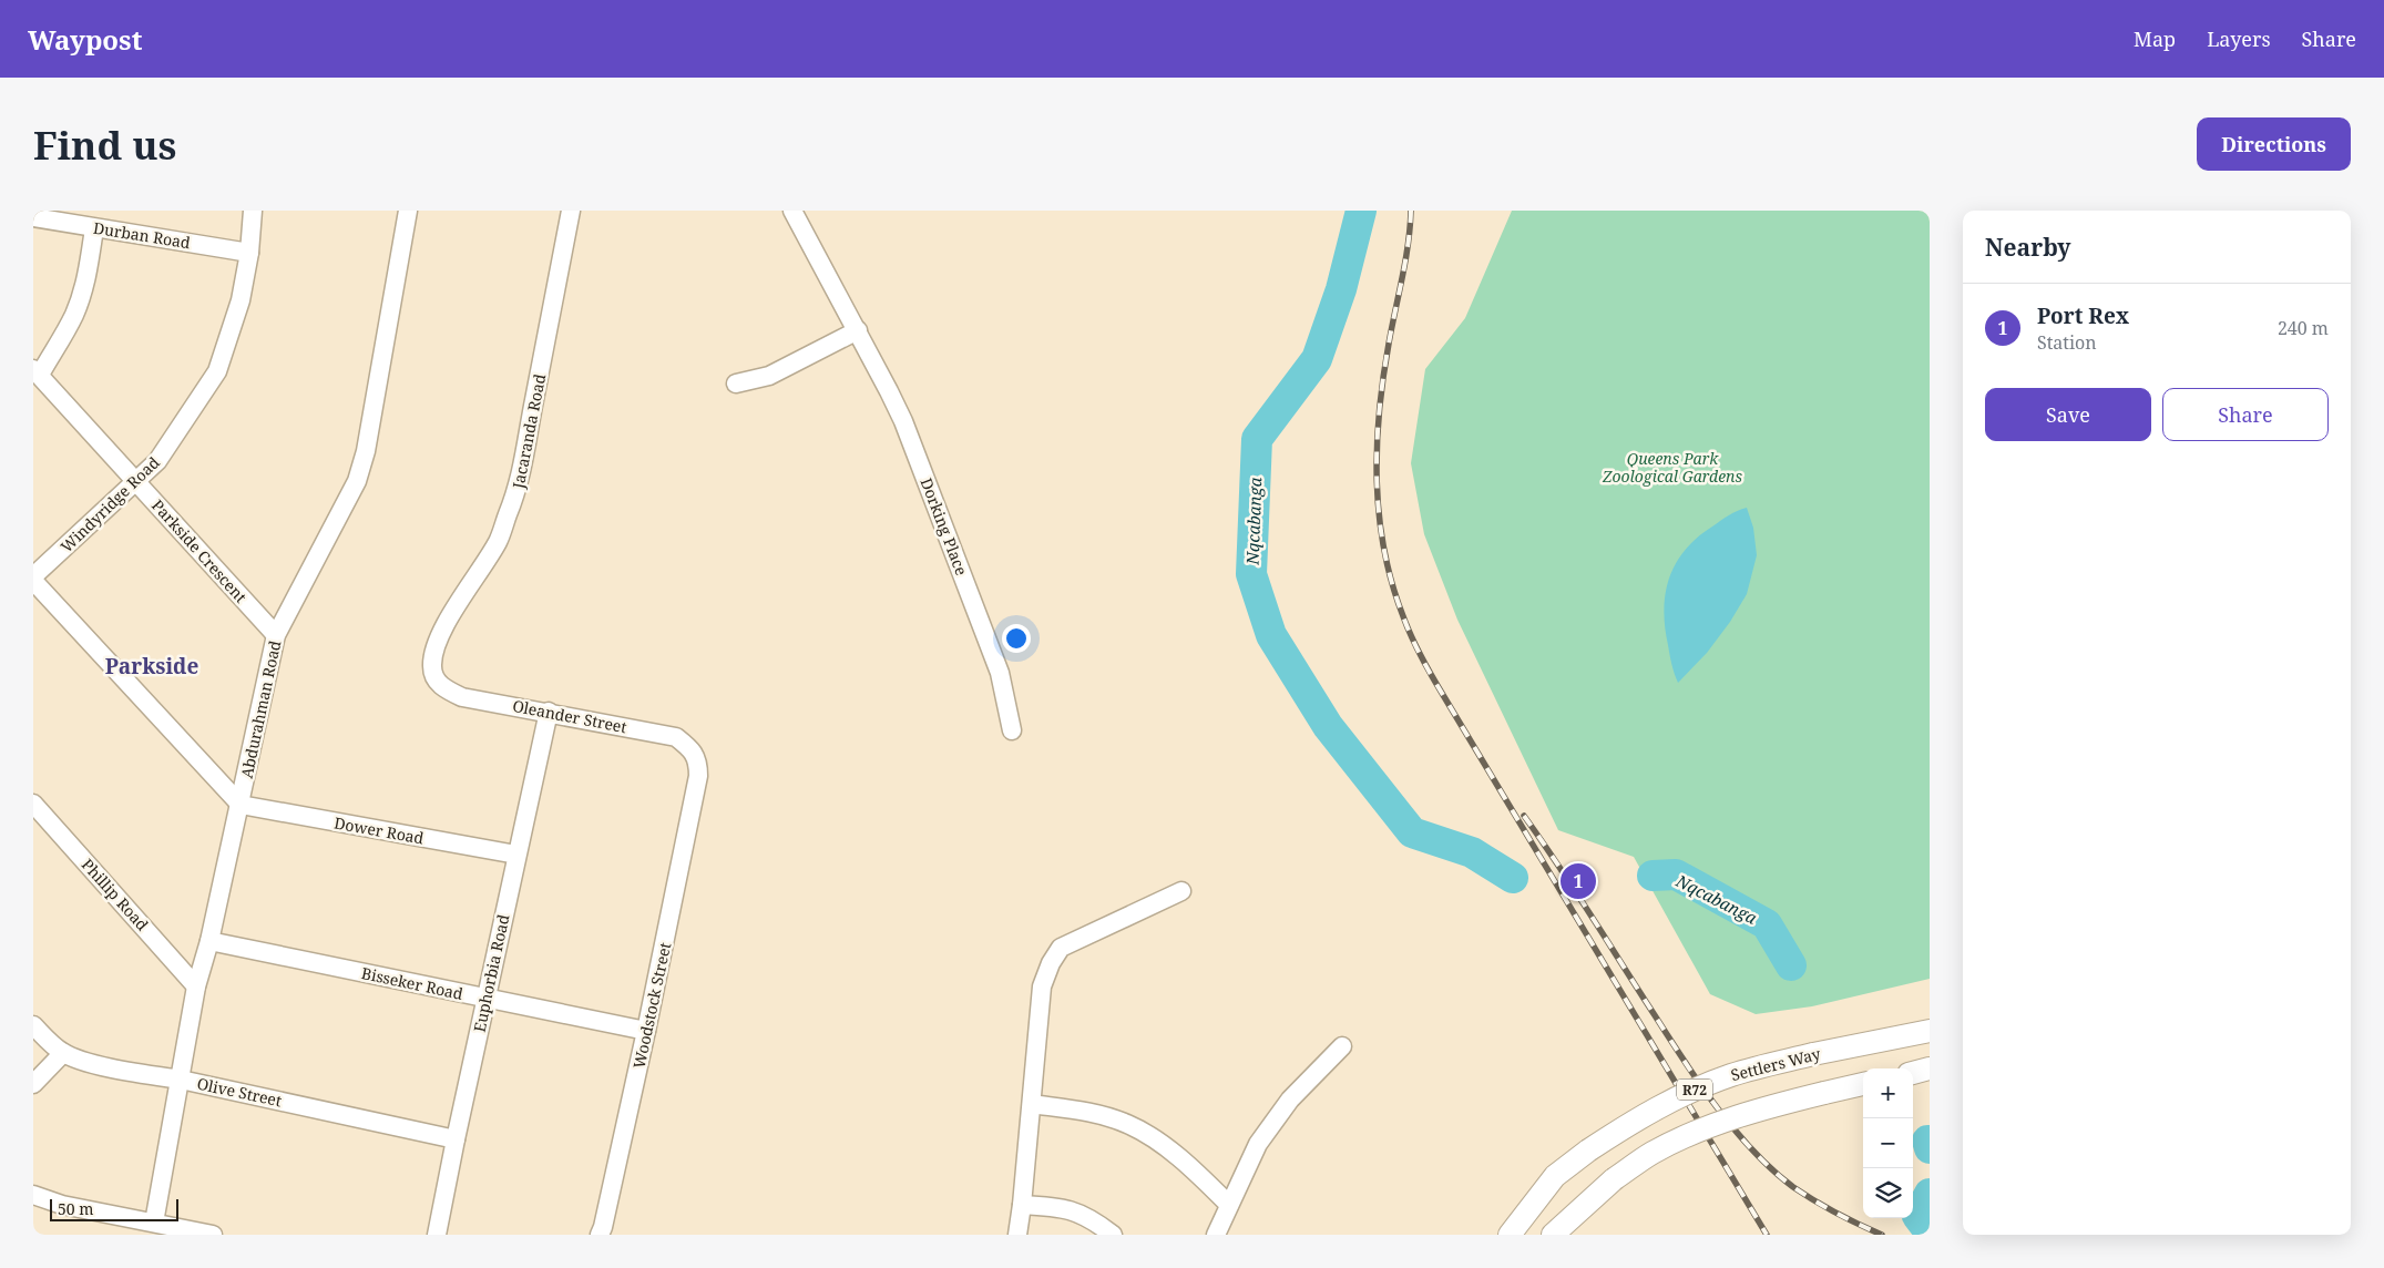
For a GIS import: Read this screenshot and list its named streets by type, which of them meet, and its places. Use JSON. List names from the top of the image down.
{
  "streets": {
    "main road": ["Settlers Way", "R72"],
    "street": [
      "Durban Road",
      "Jacaranda Road",
      "Windyridge Road",
      "Dorking Place",
      "Parkside Crescent",
      "Abdurahman Road",
      "Oleander Street",
      "Dower Road",
      "Phillip Road",
      "Euphorbia Road",
      "Bisseker Road",
      "Woodstock Street",
      "Olive Street"
    ]
  },
  "crossings": [
    ["Durban Road", "Windyridge Road"],
    ["Jacaranda Road", "Oleander Street"],
    ["Windyridge Road", "Parkside Crescent"],
    ["Parkside Crescent", "Abdurahman Road"],
    ["Abdurahman Road", "Dower Road"],
    ["Abdurahman Road", "Phillip Road"],
    ["Abdurahman Road", "Bisseker Road"],
    ["Abdurahman Road", "Olive Street"],
    ["Oleander Street", "Euphorbia Road"],
    ["Oleander Street", "Woodstock Street"],
    ["Dower Road", "Euphorbia Road"],
    ["Euphorbia Road", "Bisseker Road"],
    ["Euphorbia Road", "Olive Street"],
    ["Bisseker Road", "Woodstock Street"]
  ],
  "districts": ["Parkside"],
  "water": ["Nqcabanga"],
  "parks": ["Queens Park Zoological Gardens"],
  "scale_bar": "50 m",
  "page": {
    "header": "Waypost",
    "nav": ["Map", "Layers", "Share"],
    "buttons": [
      "Directions",
      ["Save", "Share"]
    ],
    "title": "Find us",
    "heading": "Nearby",
    "list": [
      {
        "mark": "1",
        "name": "Port Rex",
        "note": "Station",
        "value": "240 m"
      }
    ],
    "pins": "1",
    "map_buttons": ["+", "−"],
    "scale": "50 m"
  }
}
